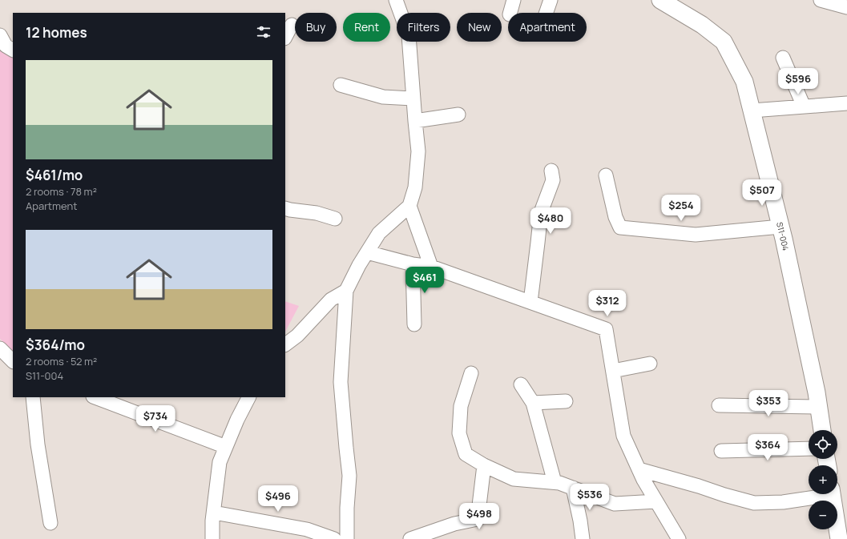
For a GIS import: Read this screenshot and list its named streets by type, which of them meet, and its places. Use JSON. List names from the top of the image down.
{
  "streets": {
    "street": ["S11-004"]
  },
  "page": {
    "chip": [
      "Buy",
      "Rent",
      "Filters",
      "New",
      "Apartment"
    ],
    "heading": "12 homes",
    "list": [
      {
        "name": "$461/mo",
        "note": "2 rooms · 78 m² · Apartment"
      },
      {
        "name": "$364/mo",
        "note": "2 rooms · 52 m² · S11-004"
      }
    ],
    "price": [
      "$596",
      "$507",
      "$254",
      "$480",
      "$461",
      "$312",
      "$353",
      "$734",
      "$364",
      "$536",
      "$496",
      "$498"
    ],
    "map_buttons": ["+", "−"]
  }
}
